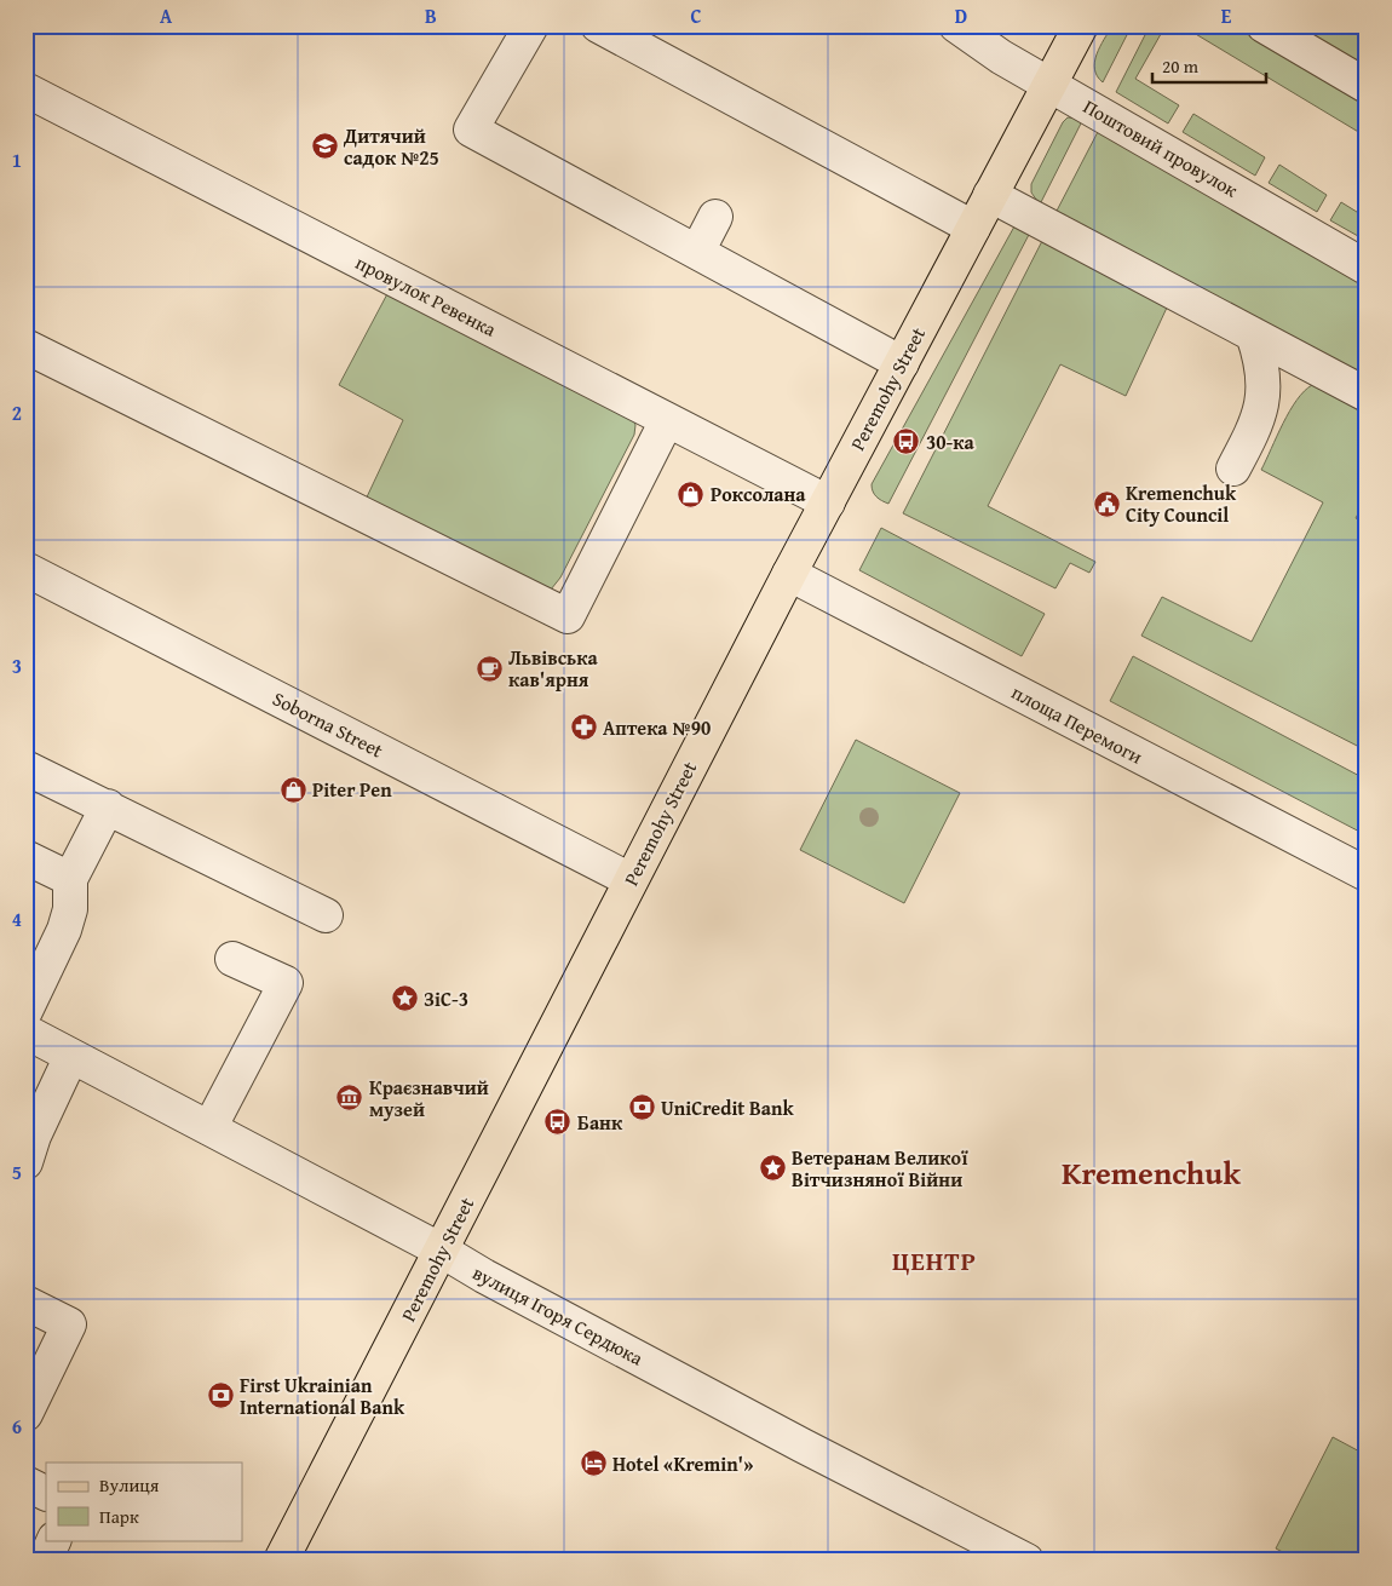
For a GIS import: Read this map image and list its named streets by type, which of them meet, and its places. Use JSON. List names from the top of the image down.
{
  "streets": {
    "main road": ["Peremohy Street"],
    "street": [
      "Поштовий провулок",
      "провулок Ревенка",
      "Soborna Street",
      "площа Перемоги",
      "вулиця Ігоря Сердюка"
    ]
  },
  "crossings": [
    ["Поштовий провулок", "Peremohy Street"],
    ["провулок Ревенка", "Peremohy Street"],
    ["Peremohy Street", "Soborna Street"],
    ["Peremohy Street", "площа Перемоги"],
    ["Peremohy Street", "вулиця Ігоря Сердюка"]
  ],
  "districts": ["Kremenchuk", "ЦЕНТР"],
  "places": {
    "school or university": ["Дитячий садок №25"],
    "bus stop": ["30-ка", "Банк"],
    "shop": ["Роксолана", "Piter Pen"],
    "public building": ["Kremenchuk City Council"],
    "cafe": ["Львiвська кав'ярня"],
    "pharmacy": ["Аптека №90"],
    "place": ["ЗіС-3", "Ветеранам Великої Вітчизняної Війни"],
    "museum": ["Краєзнавчий музей"],
    "bank": ["UniCredit Bank", "First Ukrainian International Bank"],
    "hotel": ["Hotel «Kremin'»"]
  },
  "legend": ["Вулиця", "Парк"],
  "scale_bar": "20 m",
  "grid": {
    "columns": [
      "A",
      "B",
      "C",
      "D",
      "E"
    ],
    "rows": [
      "1",
      "2",
      "3",
      "4",
      "5",
      "6"
    ]
  }
}
